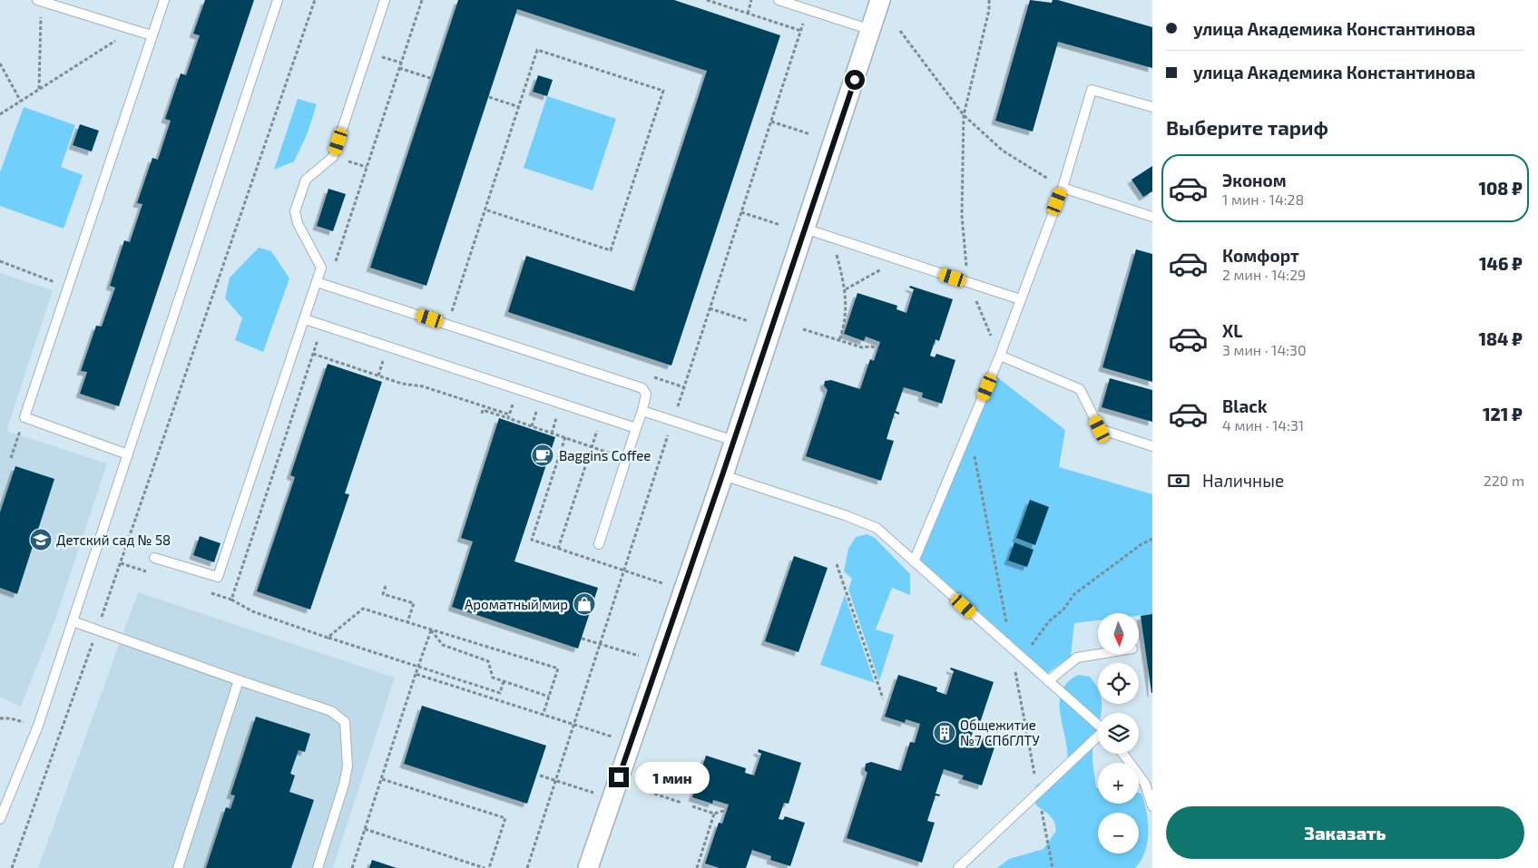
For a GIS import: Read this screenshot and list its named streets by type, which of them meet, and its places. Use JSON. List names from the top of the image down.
{
  "places": {
    "cafe": ["Baggins Coffee"],
    "school or university": ["Детский сад № 58"],
    "shop": ["Ароматный мир"],
    "building": ["Общежитие №7 СПбГЛТУ"]
  },
  "north": "bottom",
  "page": {
    "banner": ["улица Академика Константинова", "улица Академика Константинова"],
    "heading": "Выберите тариф",
    "list": [
      {
        "name": "Эконом",
        "note": "1 мин · 14:28",
        "value": "108 ₽"
      },
      {
        "name": "Комфорт",
        "note": "2 мин · 14:29",
        "value": "146 ₽"
      },
      {
        "name": "XL",
        "note": "3 мин · 14:30",
        "value": "184 ₽"
      },
      {
        "name": "Black",
        "note": "4 мин · 14:31",
        "value": "121 ₽"
      }
    ],
    "pay": ["Наличные", "220 m"],
    "map_buttons": ["+", "−"],
    "bubble": "1 мин",
    "buttons": "Заказать"
  }
}
